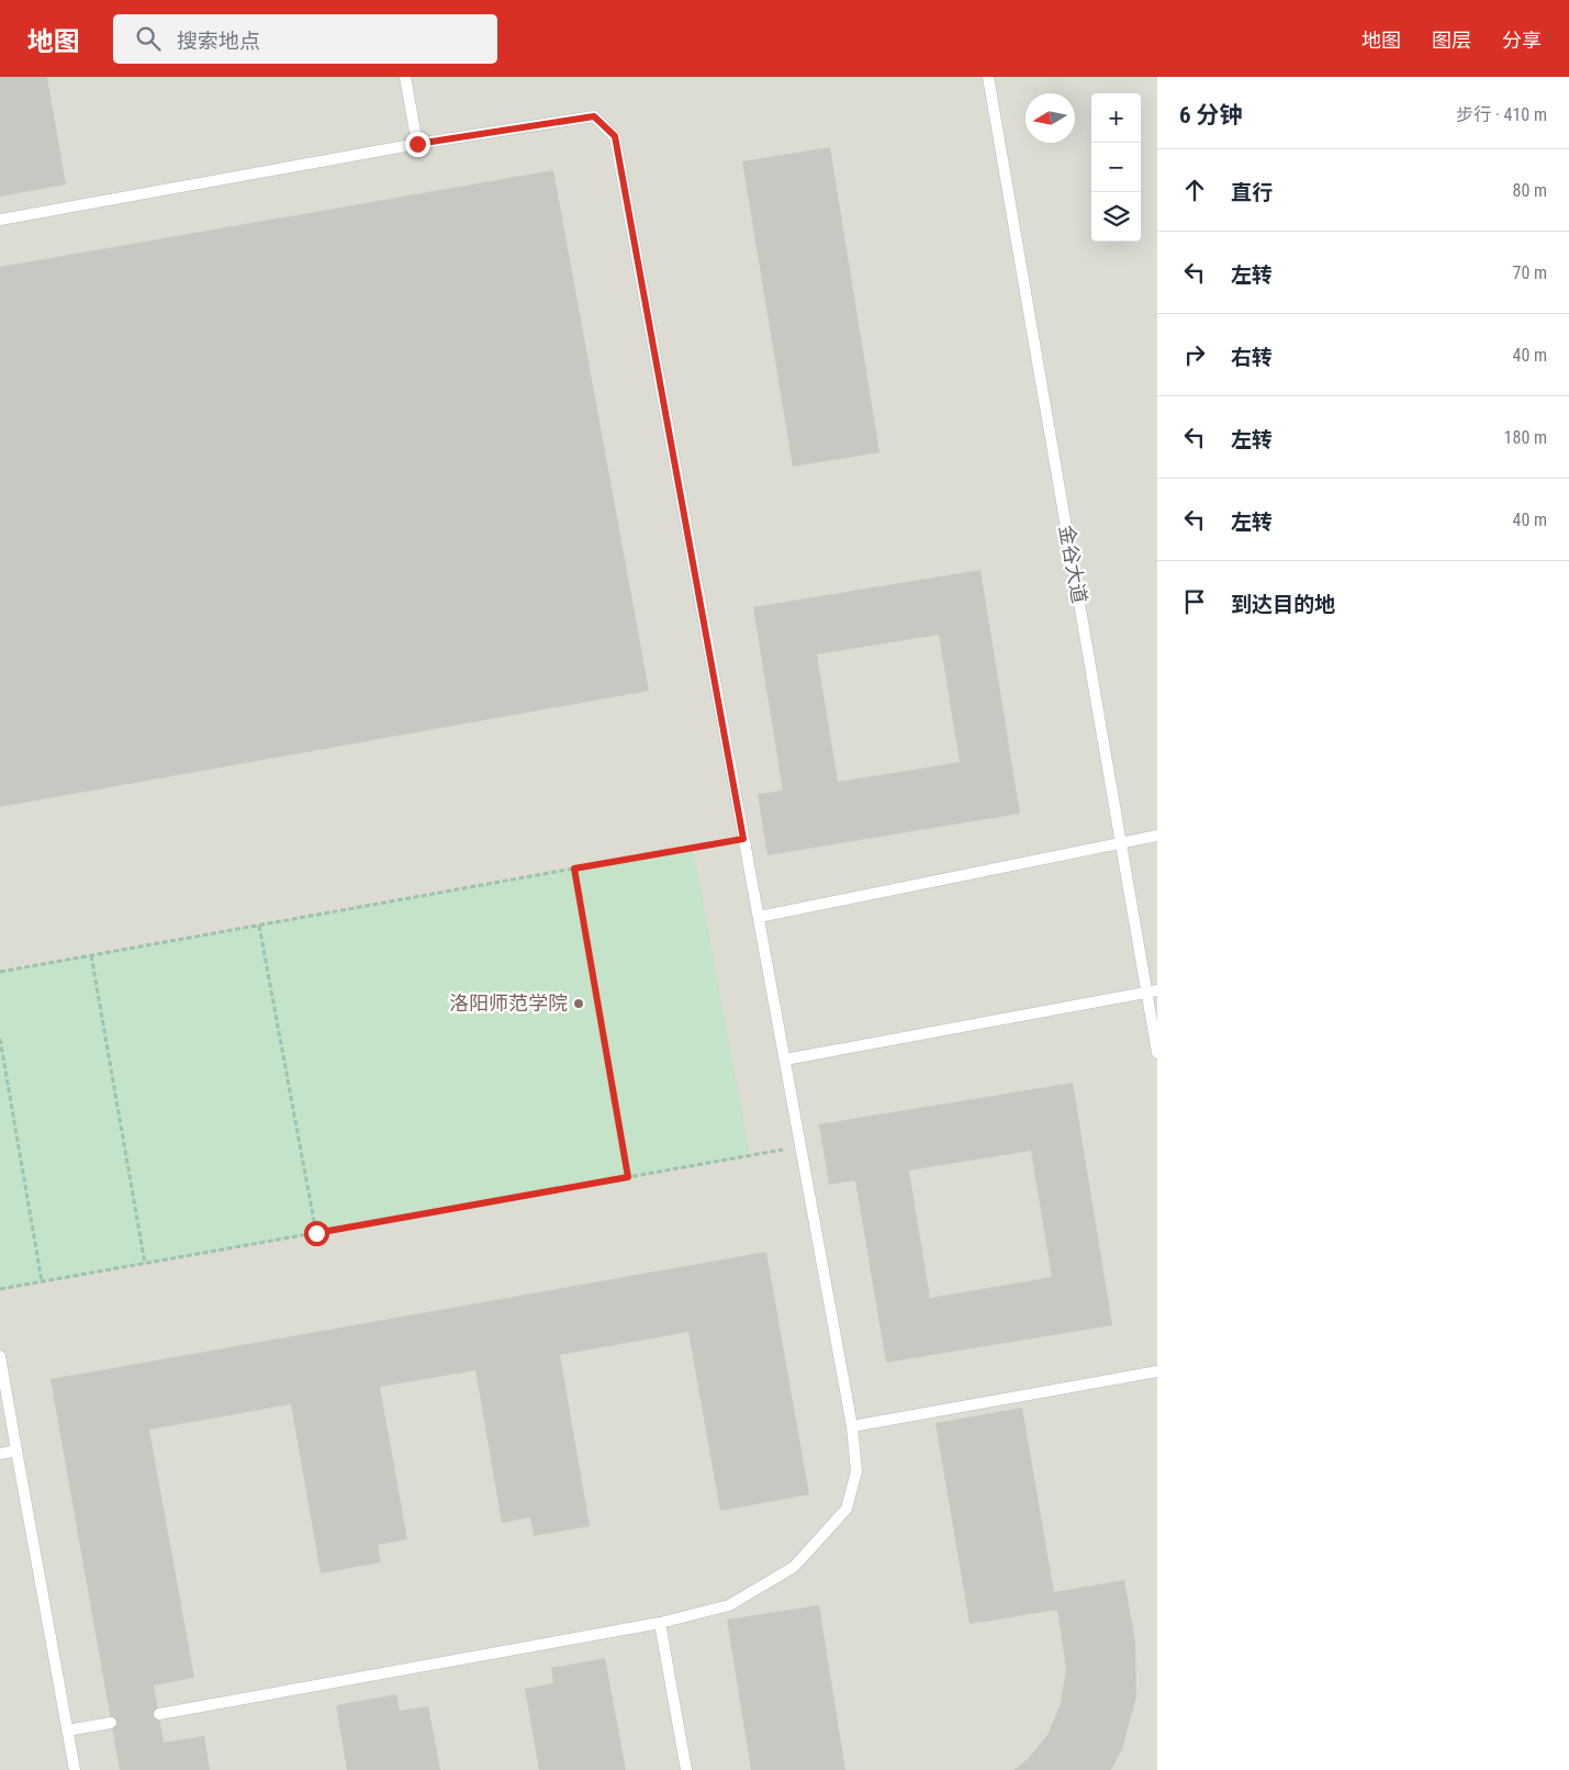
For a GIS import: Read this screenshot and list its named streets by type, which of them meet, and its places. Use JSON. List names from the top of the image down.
{
  "streets": {
    "lane": ["金谷大道"]
  },
  "places": ["洛阳师范学院"],
  "north": "left",
  "page": {
    "header": "地图",
    "search": "搜索地点",
    "nav": ["地图", "图层", "分享"],
    "heading": ["6 分钟", "步行 · 410 m"],
    "map_buttons": ["+", "−"],
    "list": [
      ["直行", "80 m"],
      ["左转", "70 m"],
      ["右转", "40 m"],
      ["左转", "180 m"],
      ["左转", "40 m"],
      "到达目的地"
    ]
  }
}
